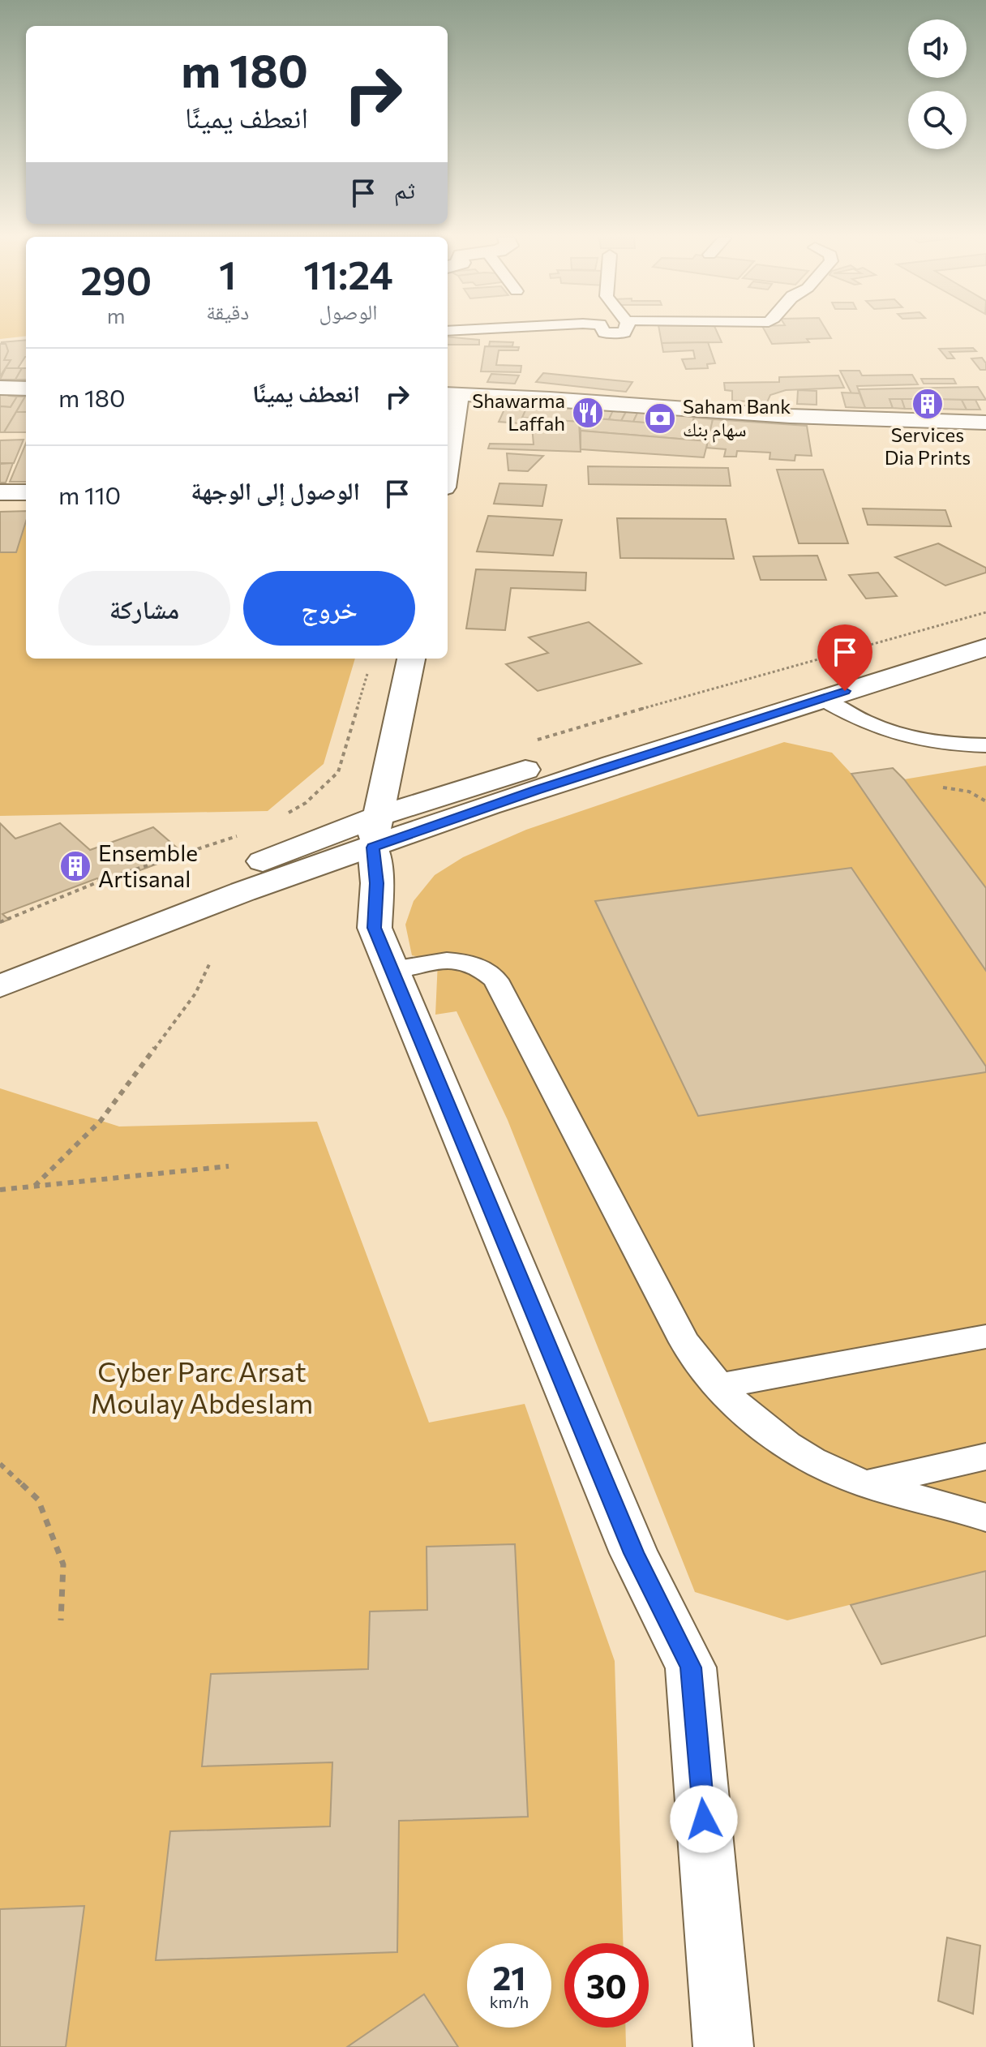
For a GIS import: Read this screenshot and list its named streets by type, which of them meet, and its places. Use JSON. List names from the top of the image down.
{
  "parks": ["Cyber Parc Arsat Moulay Abdeslam"],
  "places": {
    "building": ["Services Dia Prints", "Ensemble Artisanal"],
    "restaurant": ["Shawarma Laffah"],
    "bank": ["Saham Bank سهام بنك"]
  },
  "page": {
    "turn": ["180 m", "انعطف يمينًا"],
    "then": "ثم",
    "eta": [
      "11:24",
      "الوصول",
      "1",
      "دقيقة",
      "290",
      "m"
    ],
    "list": [
      {
        "name": "انعطف يمينًا",
        "value": "180 m"
      },
      {
        "name": "الوصول إلى الوجهة",
        "value": "110 m"
      }
    ],
    "buttons": ["خروج", "مشاركة"],
    "speed": "21 km/h",
    "limit": "30"
  }
}
